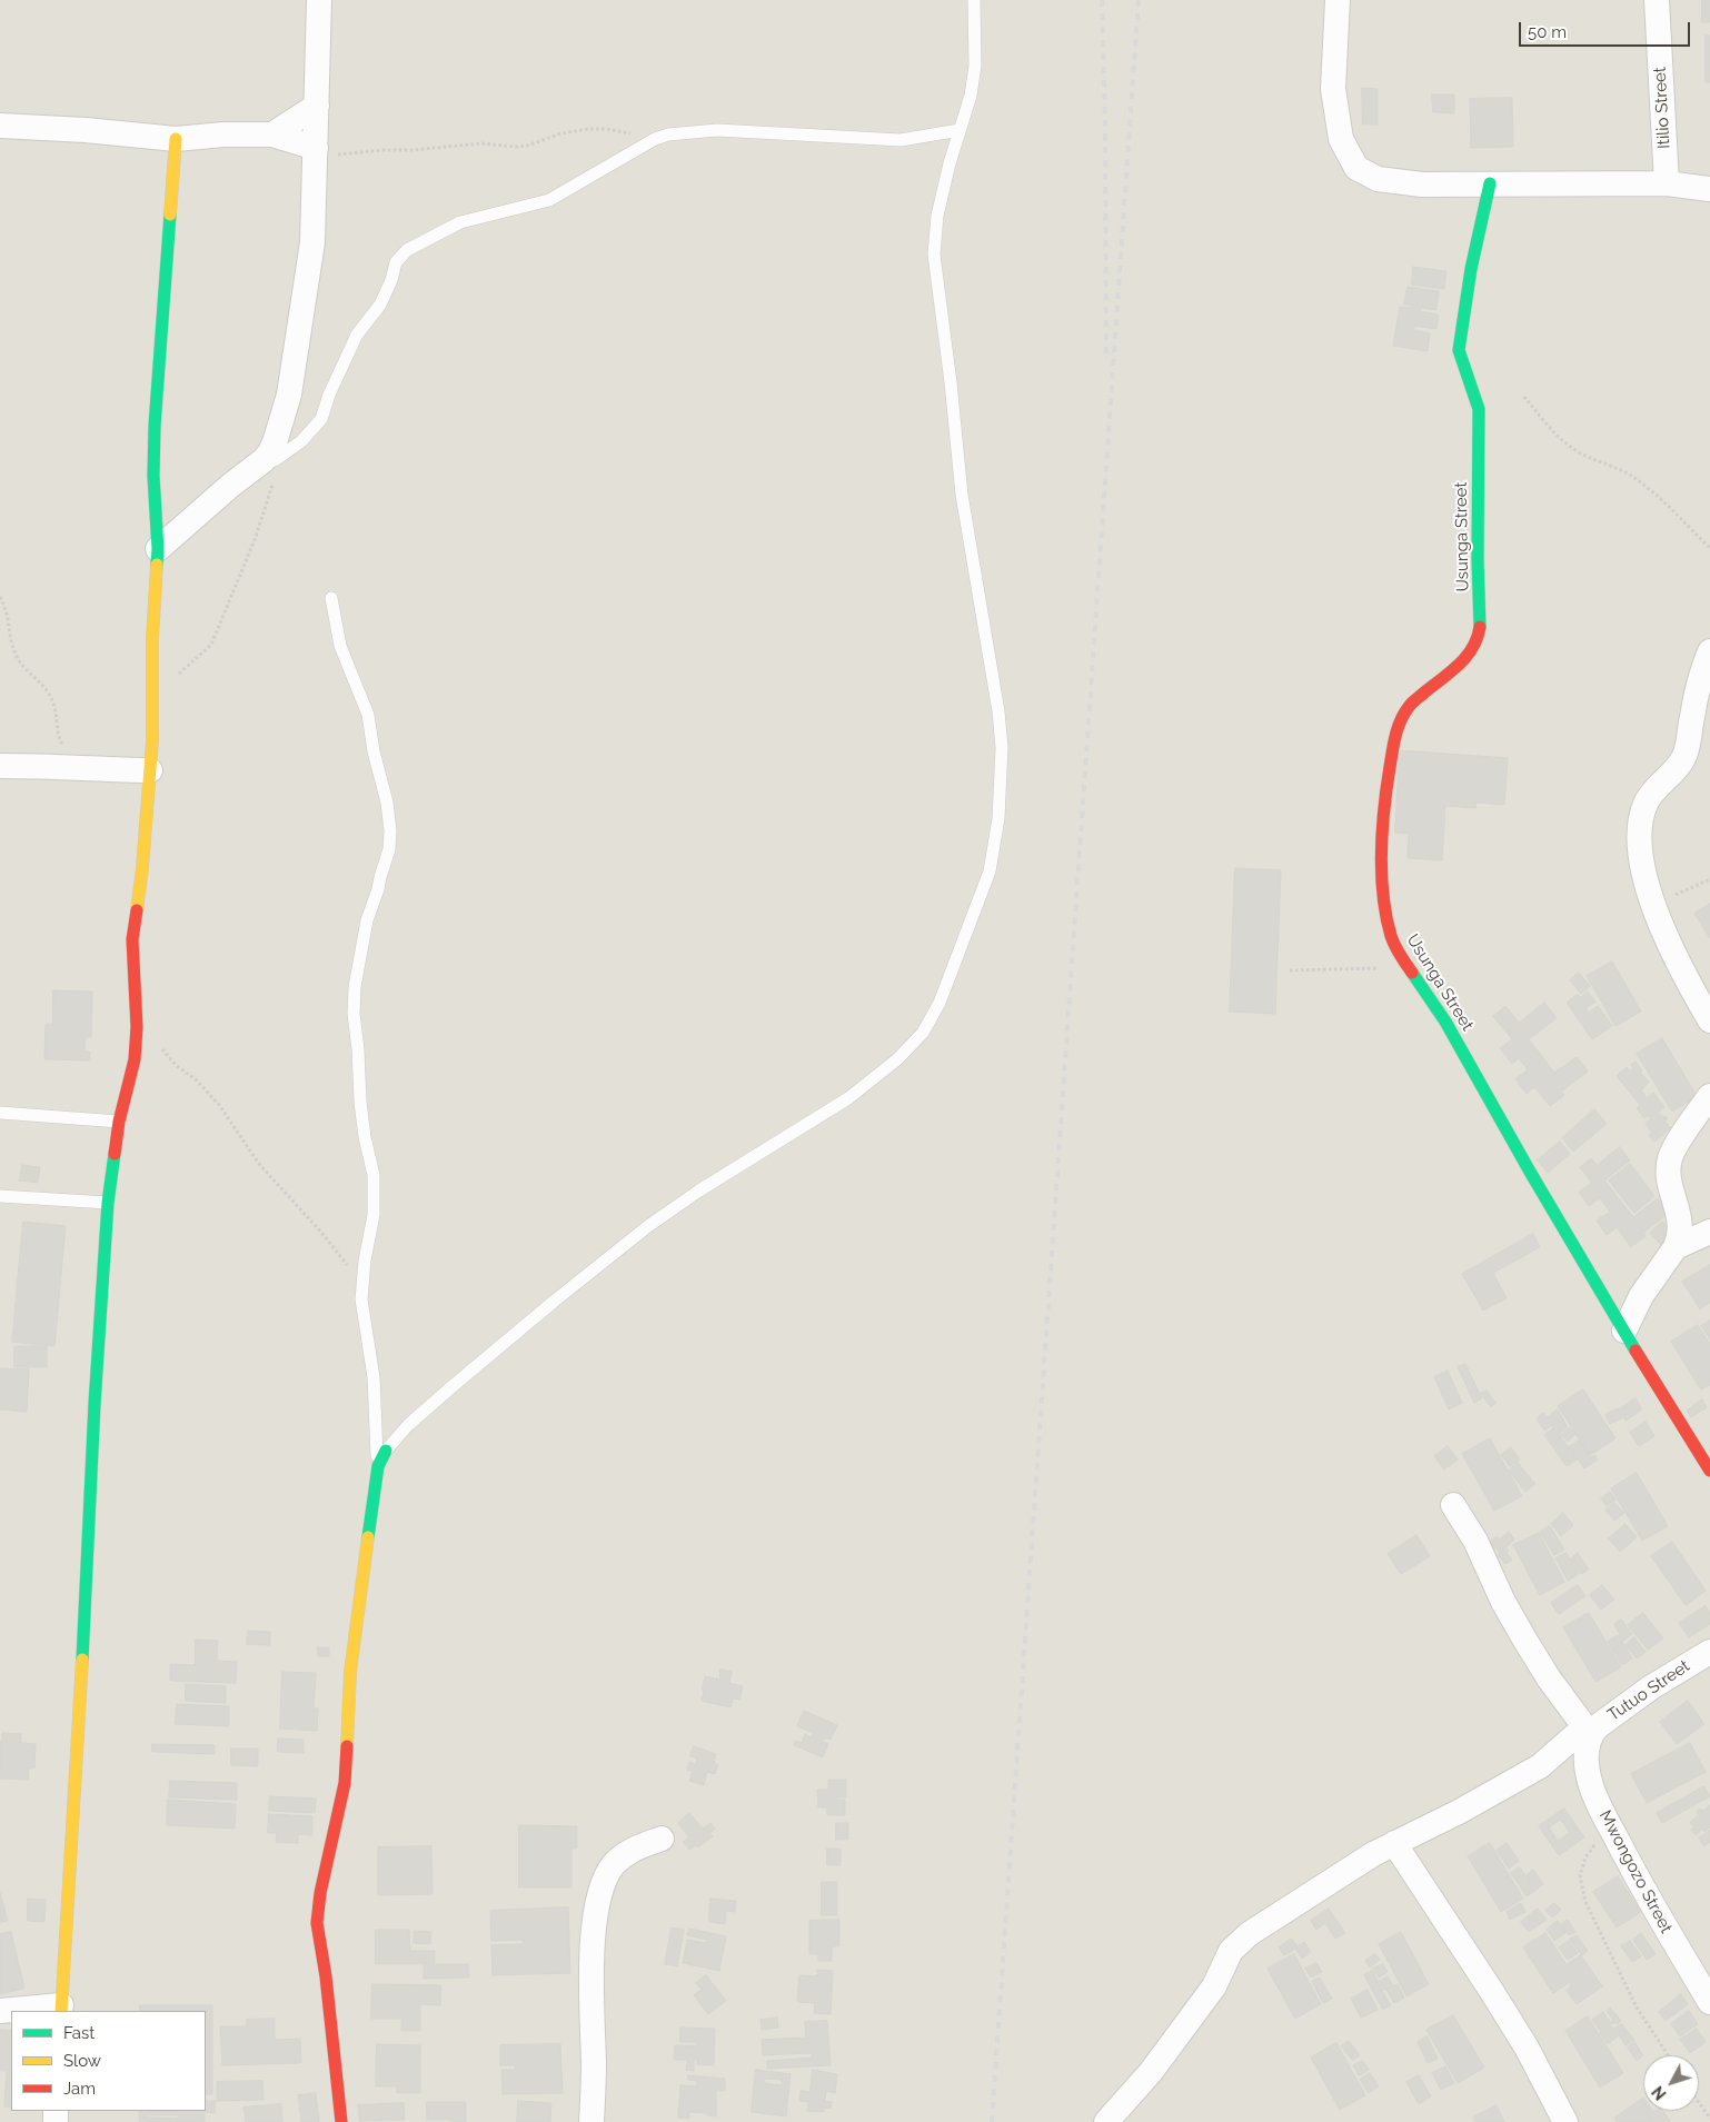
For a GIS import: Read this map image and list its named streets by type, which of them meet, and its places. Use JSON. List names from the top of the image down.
{
  "streets": {
    "street": [
      "Itilio Street",
      "Usunga Street",
      "Tutuo Street",
      "Mwongozo Street"
    ]
  },
  "crossings": [
    ["Tutuo Street", "Mwongozo Street"]
  ],
  "legend": ["Fast", "Slow", "Jam"],
  "scale_bar": "50 m",
  "north": "bottom left"
}
